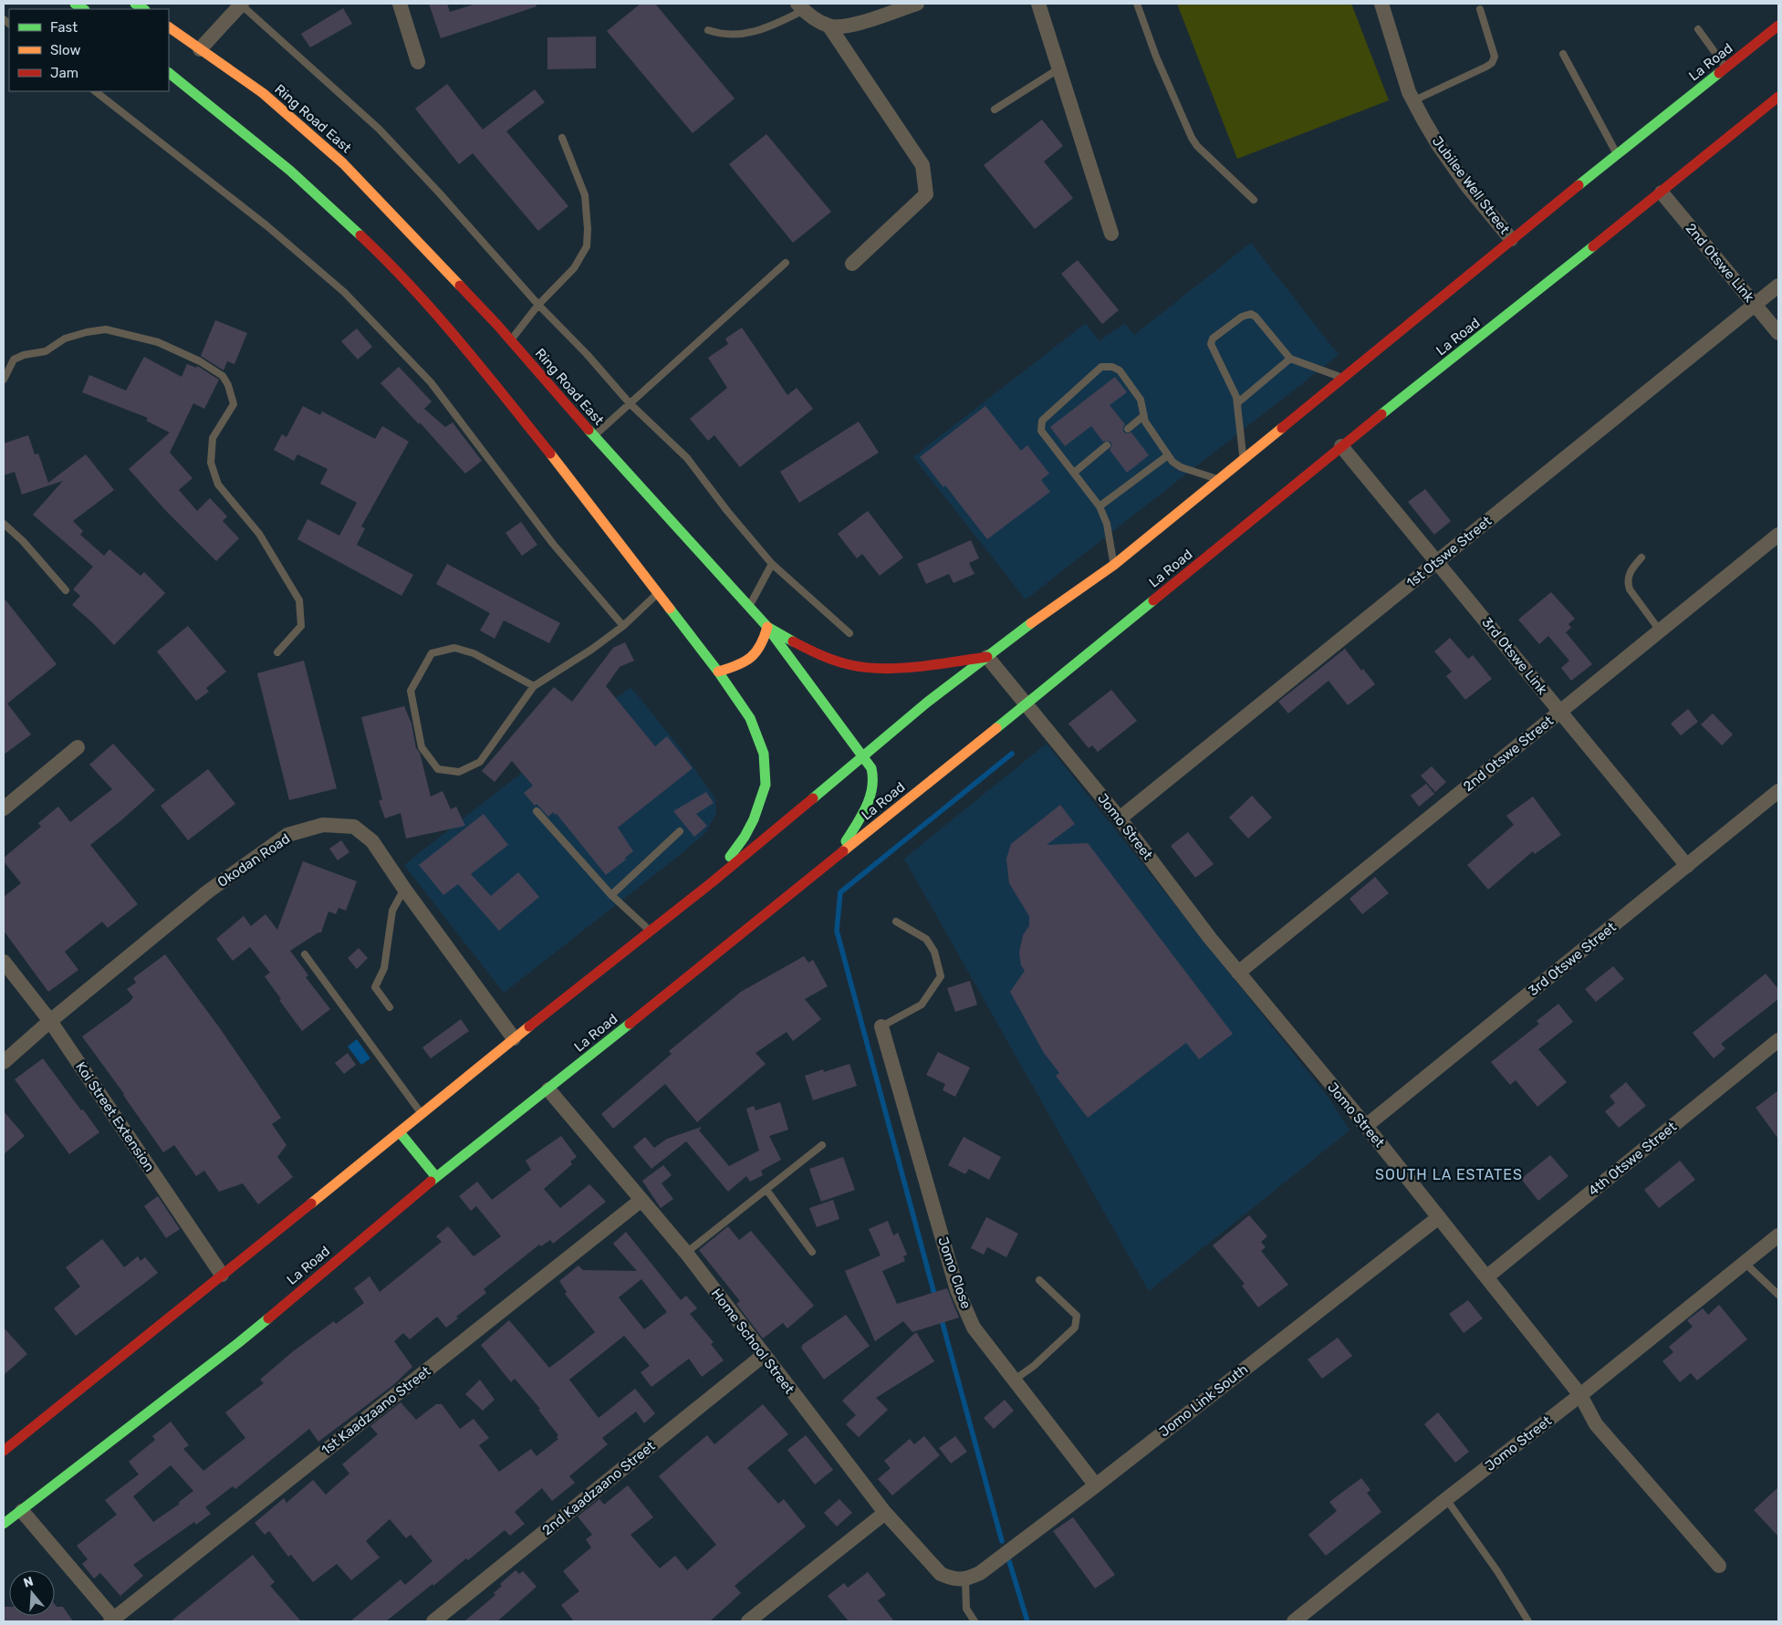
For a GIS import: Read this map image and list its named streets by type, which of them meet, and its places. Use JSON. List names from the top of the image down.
{
  "streets": {
    "main road": ["La Road", "Ring Road East"],
    "street": [
      "Jubilee Well Street",
      "2nd Otswe Link",
      "1st Otswe Street",
      "3rd Otswe Link",
      "2nd Otswe Street",
      "Jomo Street",
      "Okodan Road",
      "3rd Otswe Street",
      "Koi Street Extension",
      "4th Otswe Street",
      "Jomo Close",
      "Home School Street",
      "Jomo Link South",
      "1st Kaadzaano Street",
      "2nd Kaadzaano Street"
    ]
  },
  "crossings": [
    ["La Road", "Jubilee Well Street"],
    ["La Road", "2nd Otswe Link"],
    ["La Road", "3rd Otswe Link"],
    ["La Road", "Jomo Street"],
    ["La Road", "Home School Street"],
    ["Ring Road East", "Jomo Street"],
    ["2nd Otswe Link", "1st Otswe Street"],
    ["1st Otswe Street", "3rd Otswe Link"],
    ["1st Otswe Street", "Jomo Street"],
    ["3rd Otswe Link", "2nd Otswe Street"],
    ["3rd Otswe Link", "3rd Otswe Street"],
    ["2nd Otswe Street", "Jomo Street"],
    ["Jomo Street", "3rd Otswe Street"],
    ["Jomo Street", "4th Otswe Street"],
    ["Jomo Street", "Jomo Link South"],
    ["Okodan Road", "Koi Street Extension"],
    ["Jomo Close", "Jomo Link South"],
    ["Home School Street", "Jomo Link South"],
    ["Home School Street", "1st Kaadzaano Street"],
    ["Home School Street", "2nd Kaadzaano Street"]
  ],
  "districts": ["SOUTH LA ESTATES"],
  "legend": ["Fast", "Slow", "Jam"],
  "north": "top"
}
